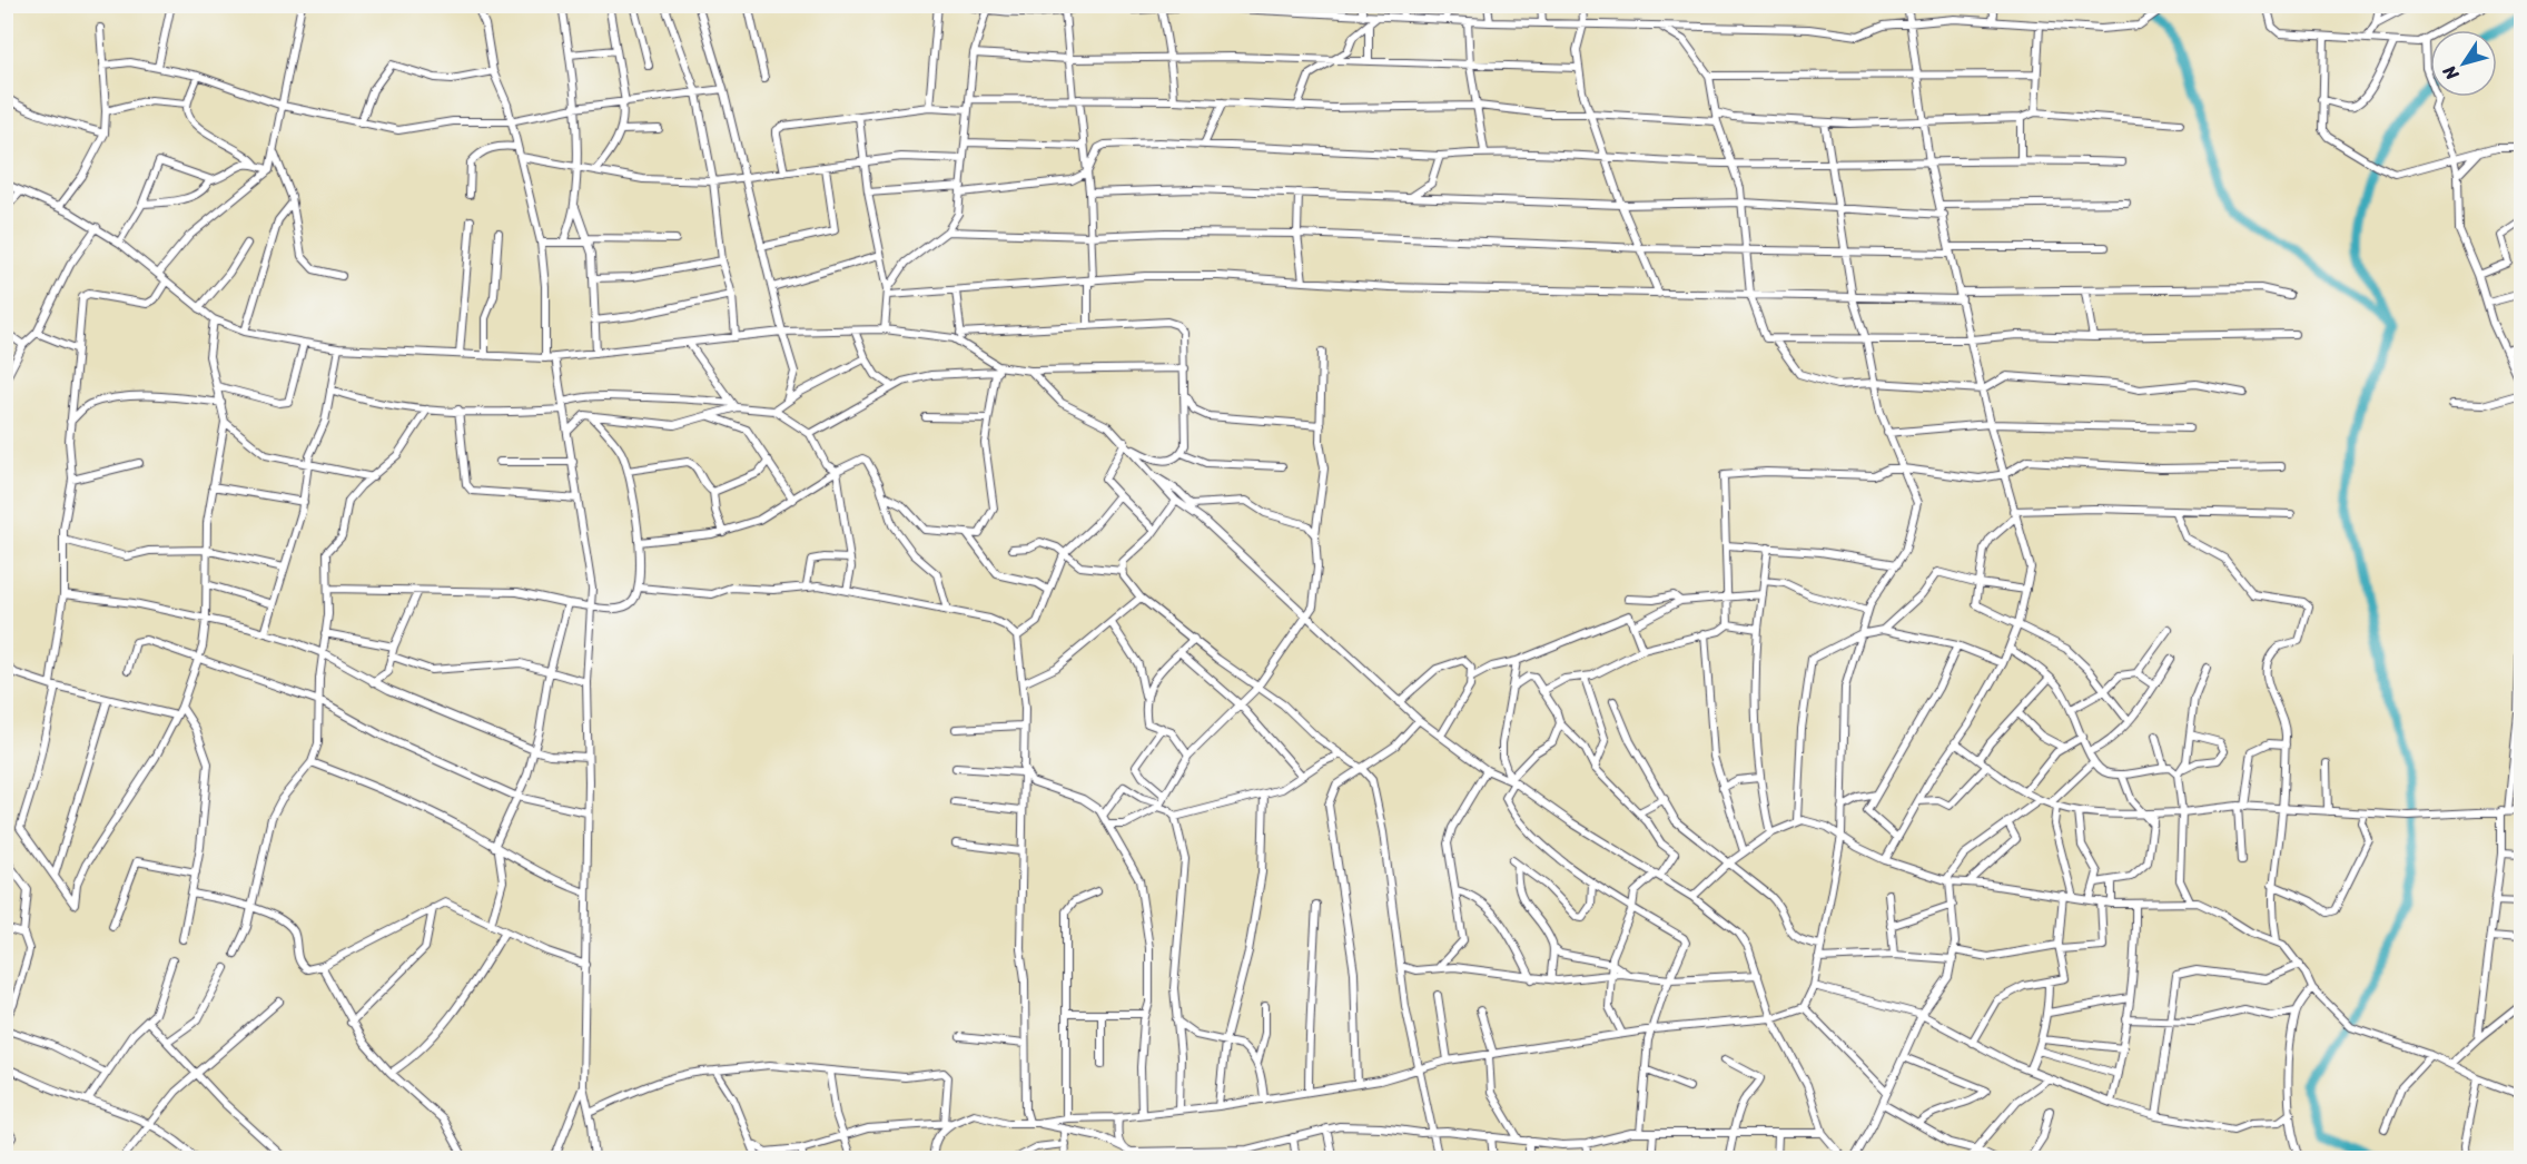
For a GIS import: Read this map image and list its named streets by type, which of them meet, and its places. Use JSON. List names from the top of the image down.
{
  "north": "bottom left"
}
